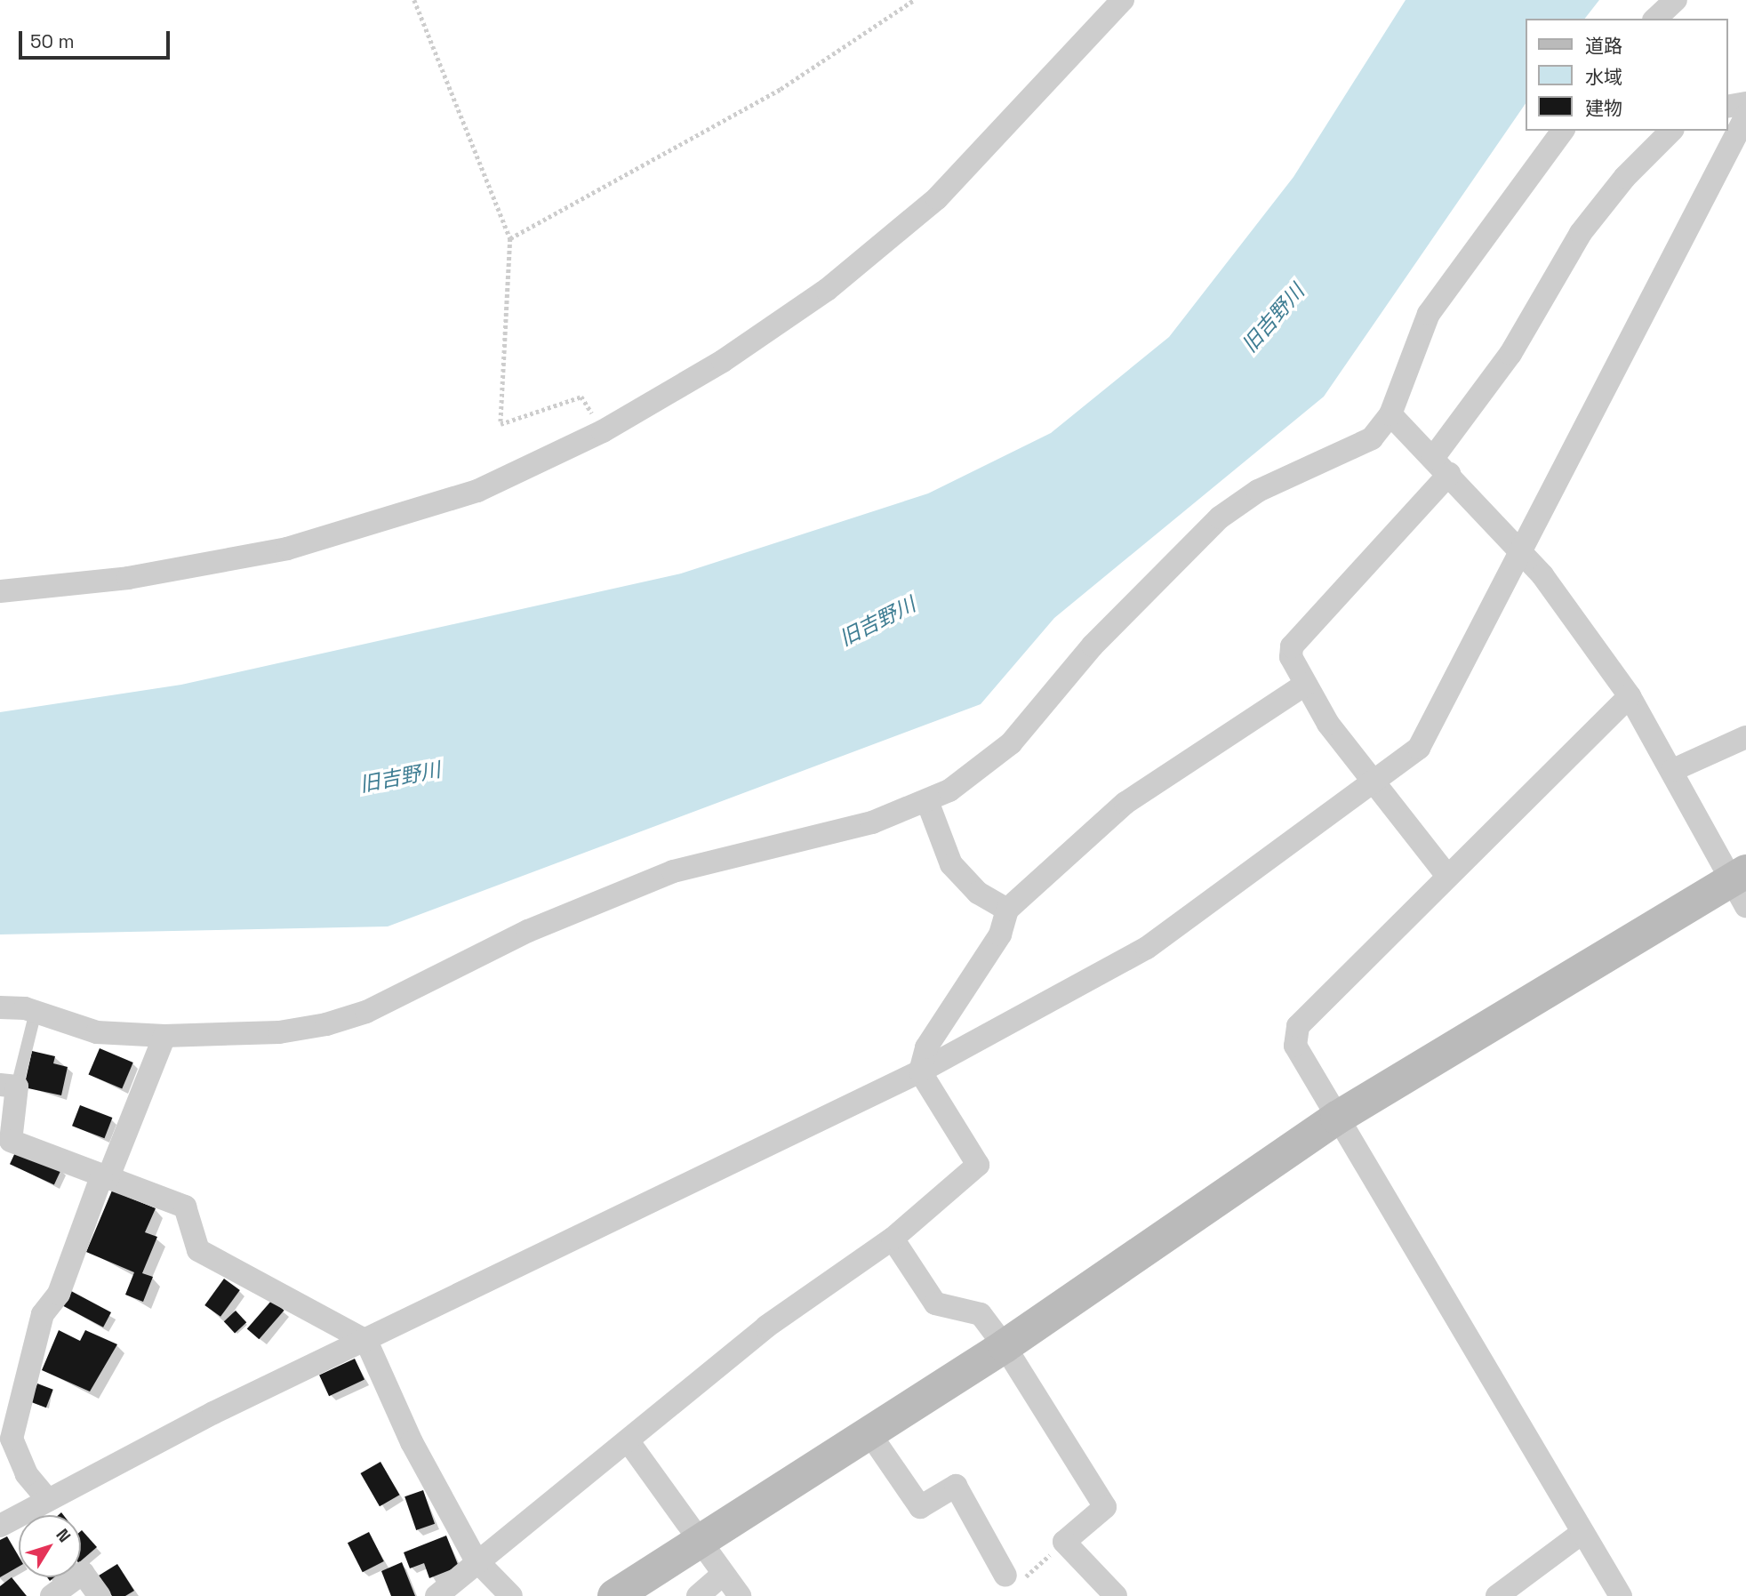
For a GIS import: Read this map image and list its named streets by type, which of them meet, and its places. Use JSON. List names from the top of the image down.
{
  "water": ["旧吉野川"],
  "legend": ["道路", "水域", "建物"],
  "scale_bar": "50 m",
  "north": "top right"
}
